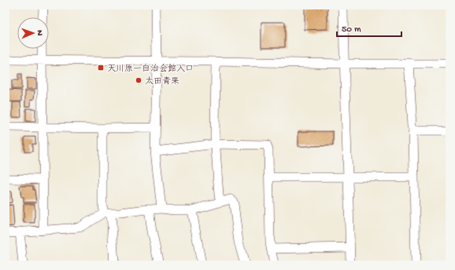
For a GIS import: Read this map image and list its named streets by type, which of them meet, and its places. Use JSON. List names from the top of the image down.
{
  "places": {
    "transit": ["天川原一自治会館入口"],
    "other": ["太田青果"]
  },
  "scale_bar": "50 m",
  "north": "right"
}
